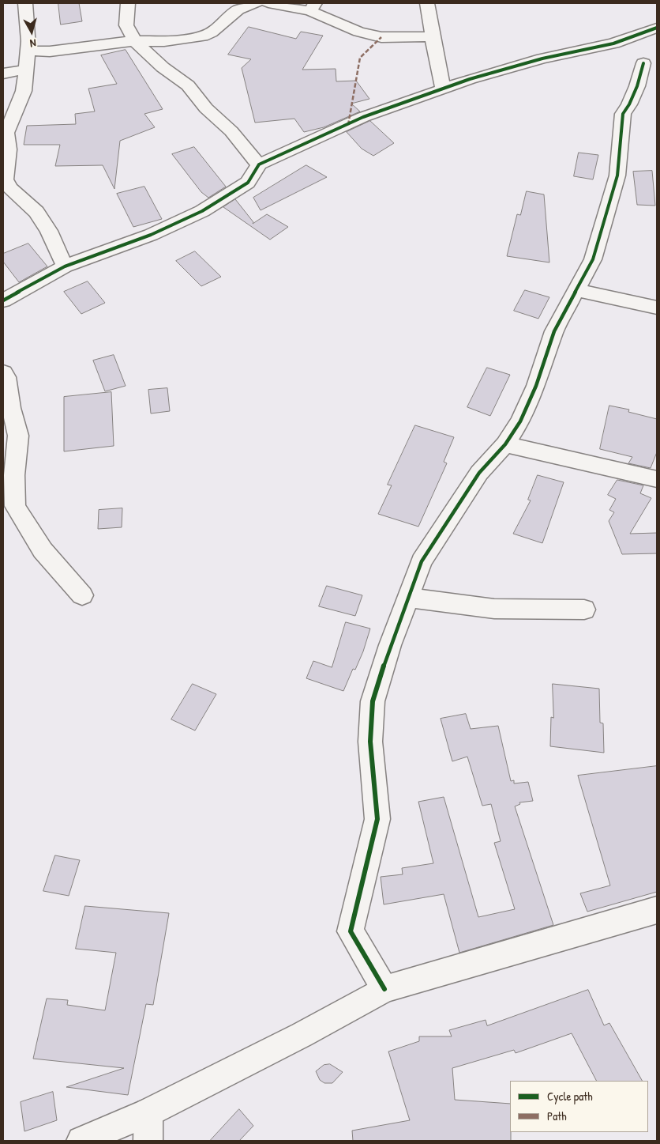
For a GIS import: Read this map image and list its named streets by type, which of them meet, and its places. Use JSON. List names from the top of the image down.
{
  "legend": ["Cycle path", "Path"],
  "north": "bottom"
}
